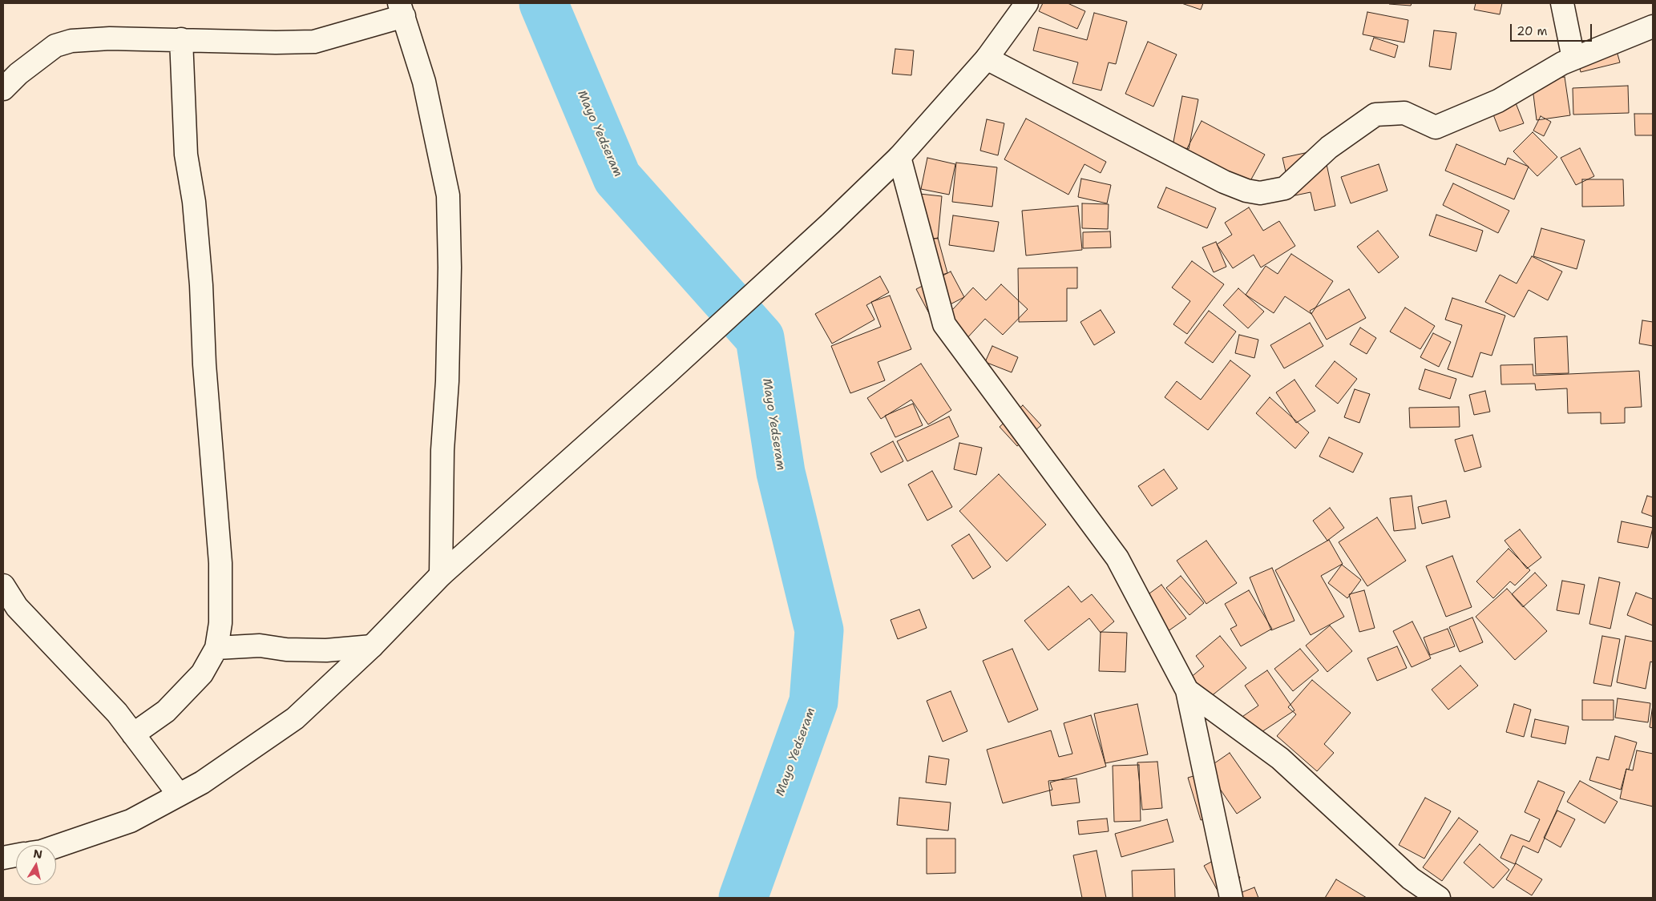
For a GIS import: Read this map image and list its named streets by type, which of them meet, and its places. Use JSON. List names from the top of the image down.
{
  "water": ["Mayo Yedseram"],
  "scale_bar": "20 m",
  "north": "top"
}
